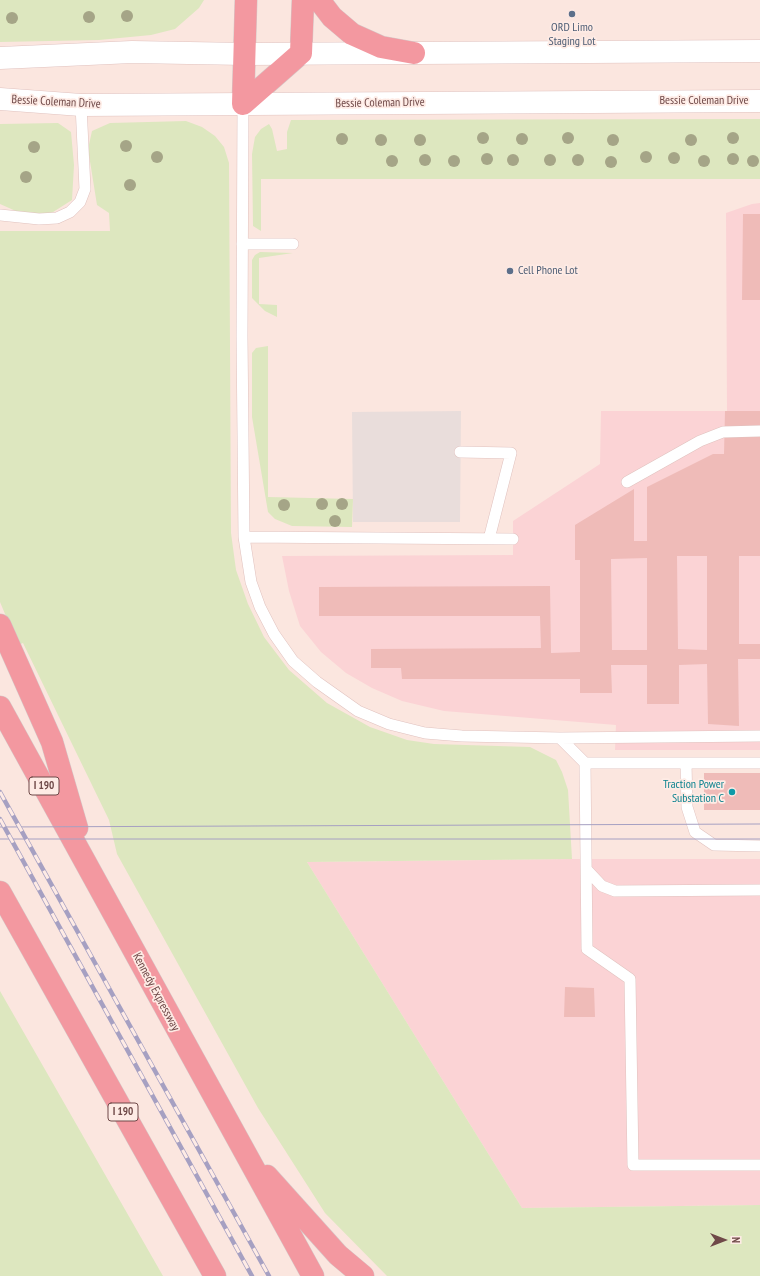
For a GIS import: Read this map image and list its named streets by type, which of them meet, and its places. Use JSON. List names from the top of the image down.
{
  "streets": {
    "highway": ["I 190", "Kennedy Expressway"],
    "street": ["Bessie Coleman Drive"]
  },
  "places": ["ORD Limo Staging Lot", "Cell Phone Lot", "Traction Power Substation C"],
  "north": "right"
}
